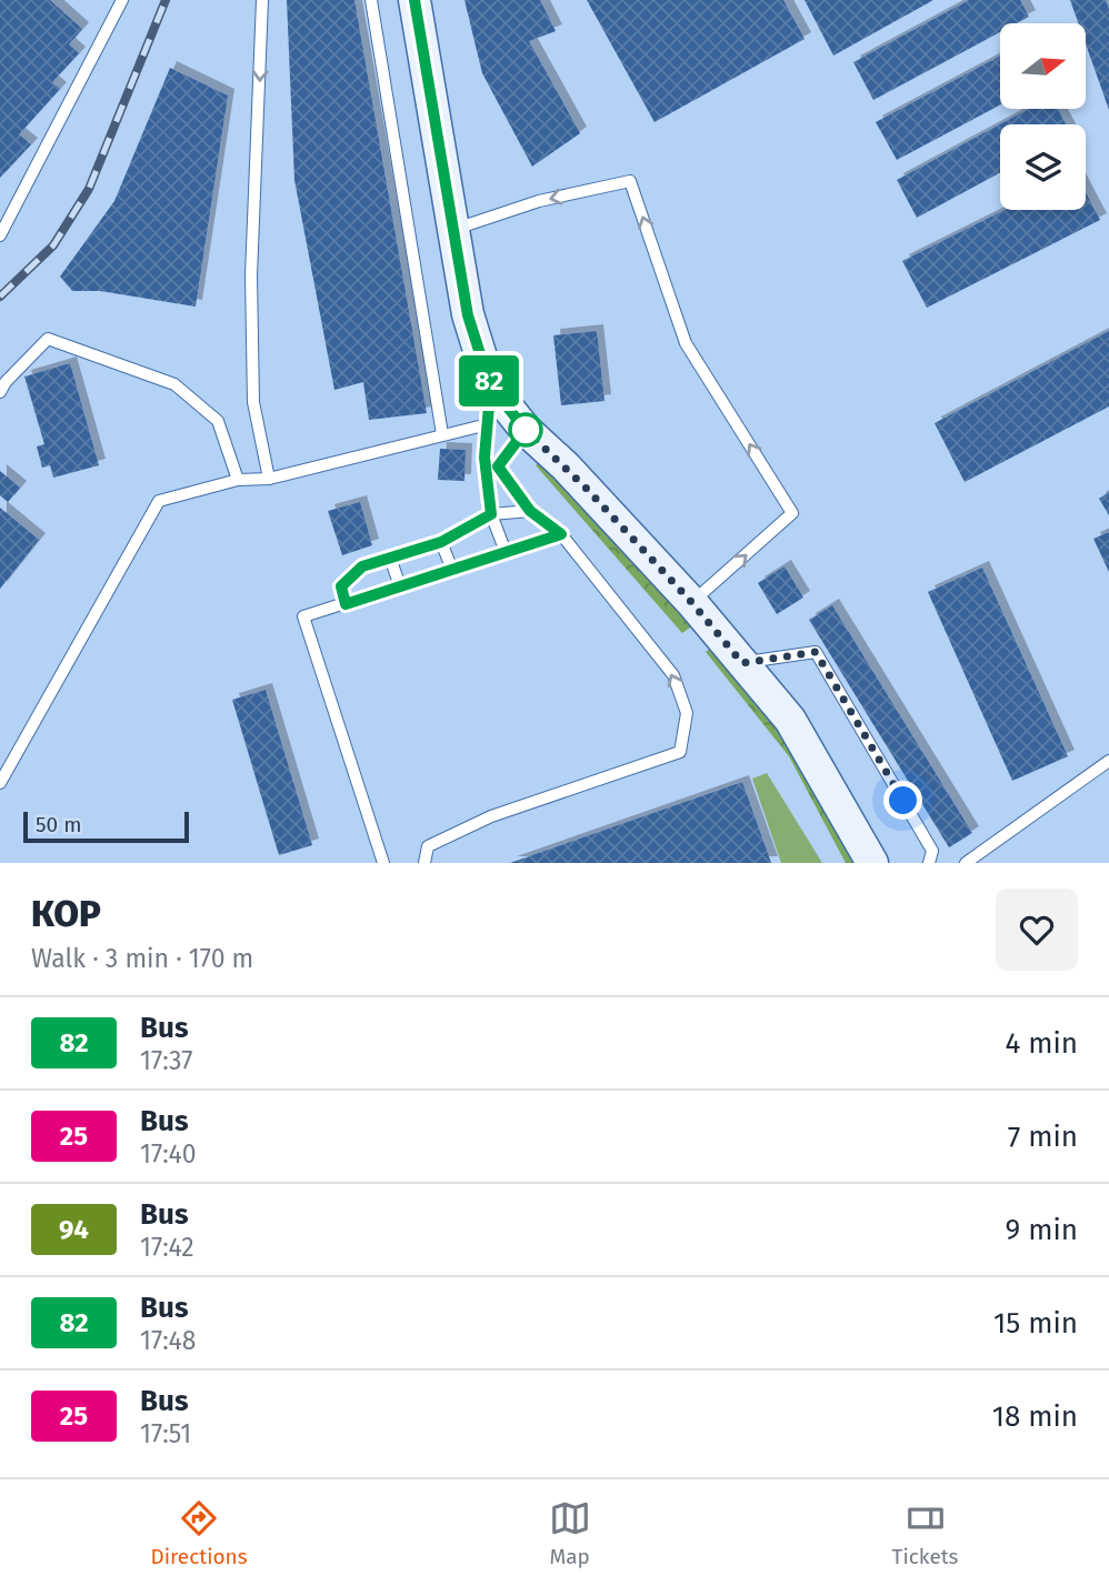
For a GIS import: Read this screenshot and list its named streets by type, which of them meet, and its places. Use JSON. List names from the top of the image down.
{
  "lines": ["bus line 82"],
  "scale_bar": "50 m",
  "north": "right",
  "page": {
    "on_map": "82",
    "scale": "50 m",
    "heading": ["КОР", "Walk · 3 min · 170 m"],
    "list": [
      {
        "mark": "82",
        "name": "Bus",
        "note": "17:37",
        "value": "4 min"
      },
      {
        "mark": "25",
        "name": "Bus",
        "note": "17:40",
        "value": "7 min"
      },
      {
        "mark": "94",
        "name": "Bus",
        "note": "17:42",
        "value": "9 min"
      },
      {
        "mark": "82",
        "name": "Bus",
        "note": "17:48",
        "value": "15 min"
      },
      {
        "mark": "25",
        "name": "Bus",
        "note": "17:51",
        "value": "18 min"
      }
    ],
    "tabs": ["Directions", "Map", "Tickets"]
  }
}
